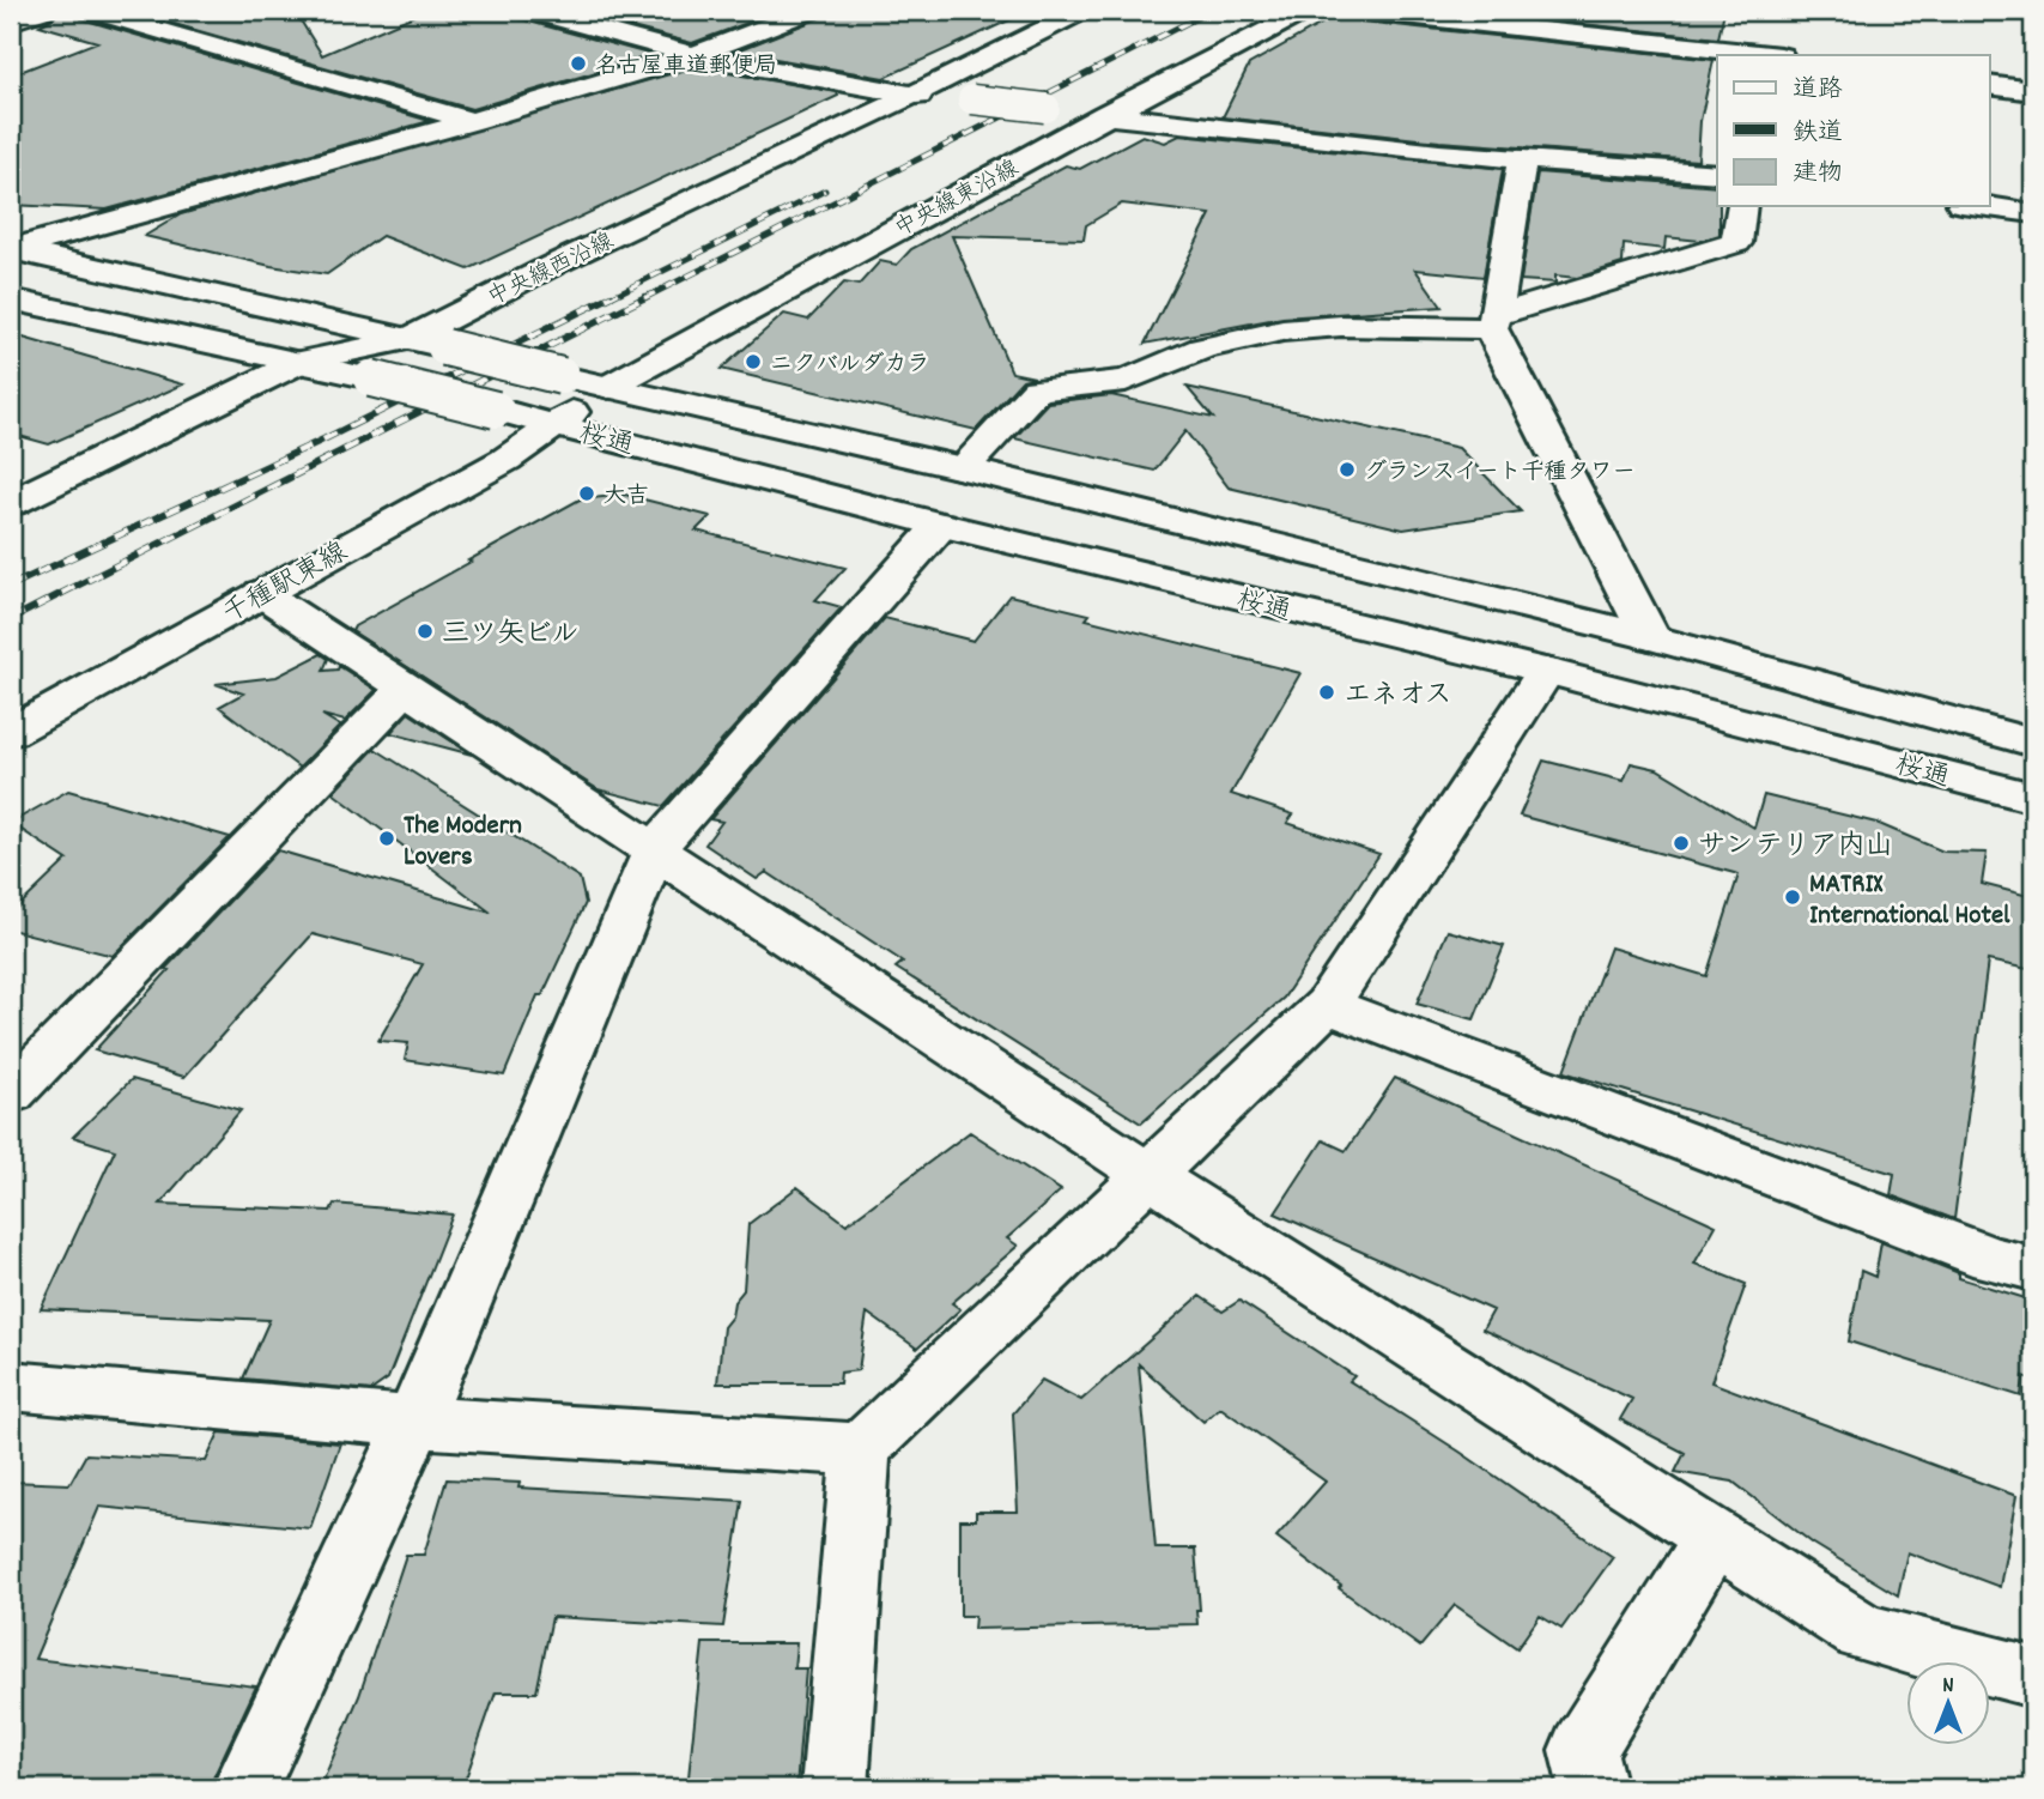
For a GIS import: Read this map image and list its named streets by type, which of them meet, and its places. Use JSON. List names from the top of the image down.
{
  "streets": {
    "street": [
      "中央線東沿線",
      "中央線西沿線",
      "桜通",
      "千種駅東線"
    ]
  },
  "crossings": [
    ["中央線東沿線", "桜通"],
    ["中央線東沿線", "千種駅東線"],
    ["中央線西沿線", "桜通"],
    ["桜通", "千種駅東線"]
  ],
  "places": [
    "名古屋車道郵便局",
    "ニクバルダカラ",
    "グランスイート千種タワー",
    "大吉",
    "三ツ矢ビル",
    "エネオス",
    "The Modern Lovers",
    "サンテリア内山",
    "MATRIX International Hotel"
  ],
  "legend": ["道路", "鉄道", "建物"],
  "north": "top"
}
